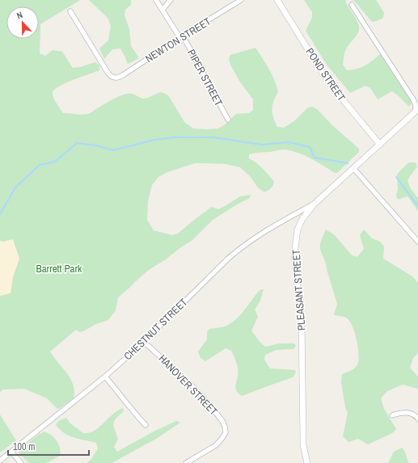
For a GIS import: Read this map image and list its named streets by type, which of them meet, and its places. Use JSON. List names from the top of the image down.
{
  "streets": {
    "street": [
      "NEWTON STREET",
      "POND STREET",
      "PIPER STREET",
      "PLEASANT STREET",
      "CHESTNUT STREET",
      "HANOVER STREET"
    ]
  },
  "crossings": [
    ["NEWTON STREET", "PIPER STREET"],
    ["POND STREET", "PLEASANT STREET"],
    ["PLEASANT STREET", "CHESTNUT STREET"],
    ["CHESTNUT STREET", "HANOVER STREET"]
  ],
  "parks": ["Barrett Park"],
  "scale_bar": "100 m",
  "north": "top"
}
